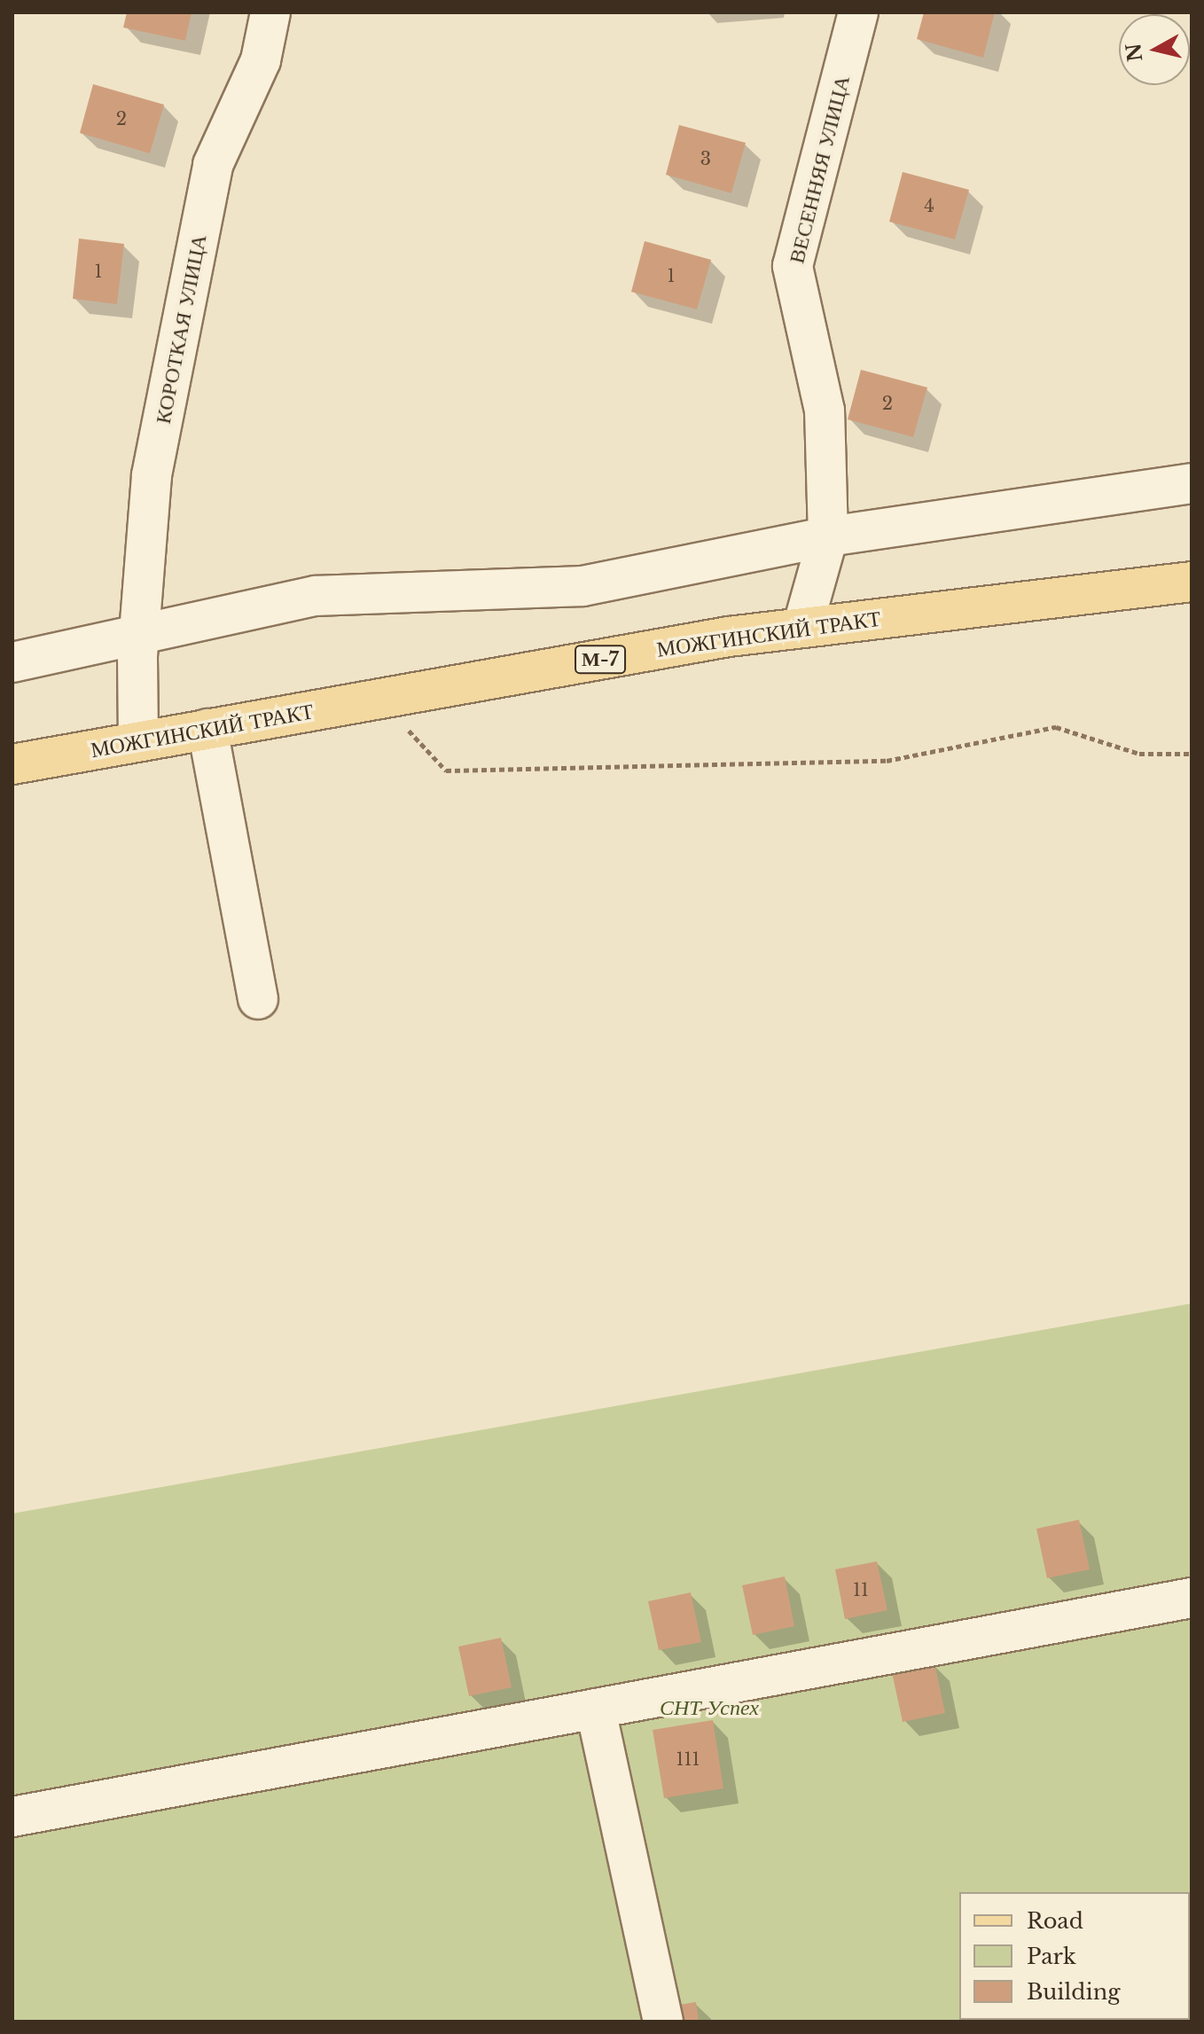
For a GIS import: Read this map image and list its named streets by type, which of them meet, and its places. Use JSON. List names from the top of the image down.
{
  "streets": {
    "main road": ["МОЖГИНСКИЙ ТРАКТ", "М-7"],
    "street": ["ВЕСЕННЯЯ УЛИЦА", "КОРОТКАЯ УЛИЦА"]
  },
  "crossings": [
    ["ВЕСЕННЯЯ УЛИЦА", "МОЖГИНСКИЙ ТРАКТ"],
    ["КОРОТКАЯ УЛИЦА", "МОЖГИНСКИЙ ТРАКТ"]
  ],
  "parks": ["СНТ Успех"],
  "house_numbers": [
    "2",
    "3",
    "4",
    "1",
    "1",
    "2",
    "11",
    "111"
  ],
  "legend": ["Road", "Park", "Building"],
  "north": "left"
}
